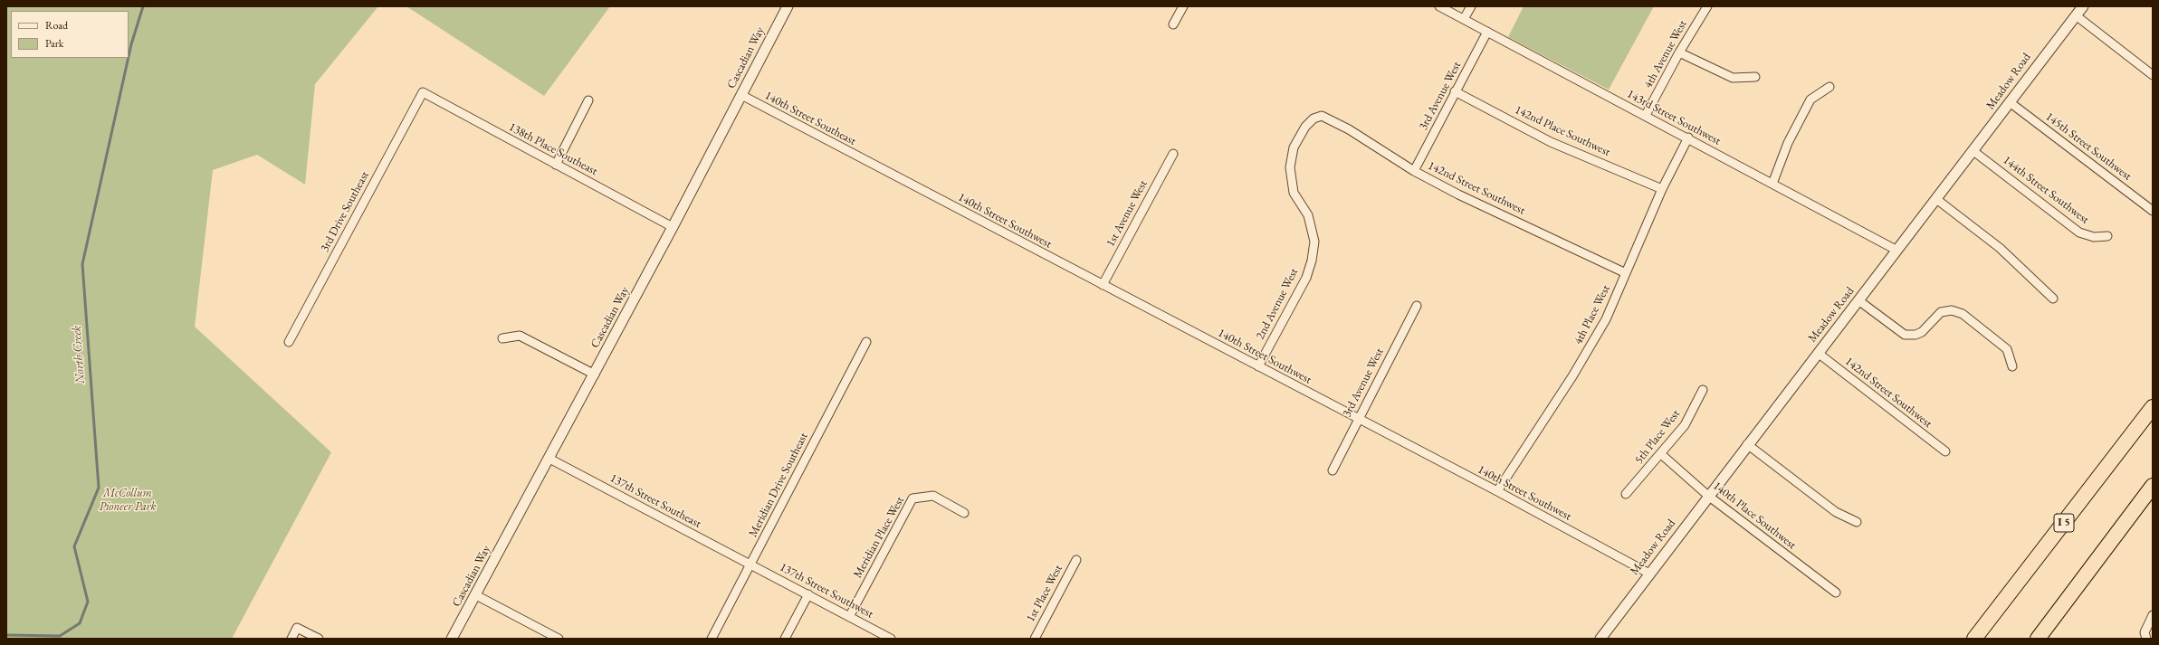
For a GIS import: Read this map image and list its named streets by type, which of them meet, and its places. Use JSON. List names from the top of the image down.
{
  "streets": {
    "highway": ["I 5"],
    "street": [
      "4th Avenue West",
      "Cascadian Way",
      "Meadow Road",
      "3rd Avenue West",
      "143rd Street Southwest",
      "140th Street Southeast",
      "142nd Place Southwest",
      "145th Street Southwest",
      "138th Place Southeast",
      "142nd Street Southwest",
      "144th Street Southwest",
      "3rd Drive Southeast",
      "1st Avenue West",
      "140th Street Southwest",
      "2nd Avenue West",
      "4th Place West",
      "5th Place West",
      "Meridian Drive Southeast",
      "137th Street Southeast",
      "140th Place Southwest",
      "Meridian Place West",
      "137th Street Southwest",
      "1st Place West"
    ]
  },
  "crossings": [
    ["4th Avenue West", "143rd Street Southwest"],
    ["Cascadian Way", "140th Street Southeast"],
    ["Cascadian Way", "138th Place Southeast"],
    ["Cascadian Way", "137th Street Southeast"],
    ["Meadow Road", "143rd Street Southwest"],
    ["Meadow Road", "145th Street Southwest"],
    ["Meadow Road", "142nd Street Southwest"],
    ["Meadow Road", "144th Street Southwest"],
    ["Meadow Road", "140th Street Southwest"],
    ["Meadow Road", "140th Place Southwest"],
    ["3rd Avenue West", "143rd Street Southwest"],
    ["3rd Avenue West", "142nd Place Southwest"],
    ["3rd Avenue West", "142nd Street Southwest"],
    ["3rd Avenue West", "140th Street Southwest"],
    ["143rd Street Southwest", "4th Place West"],
    ["140th Street Southeast", "140th Street Southwest"],
    ["142nd Place Southwest", "4th Place West"],
    ["138th Place Southeast", "3rd Drive Southeast"],
    ["142nd Street Southwest", "2nd Avenue West"],
    ["142nd Street Southwest", "4th Place West"],
    ["1st Avenue West", "140th Street Southwest"],
    ["140th Street Southwest", "2nd Avenue West"],
    ["140th Street Southwest", "4th Place West"],
    ["5th Place West", "140th Place Southwest"],
    ["Meridian Drive Southeast", "137th Street Southeast"],
    ["Meridian Drive Southeast", "137th Street Southwest"],
    ["137th Street Southeast", "137th Street Southwest"],
    ["Meridian Place West", "137th Street Southwest"]
  ],
  "water": ["North Creek"],
  "parks": ["McCollum Pioneer Park"],
  "legend": ["Road", "Park"]
}
